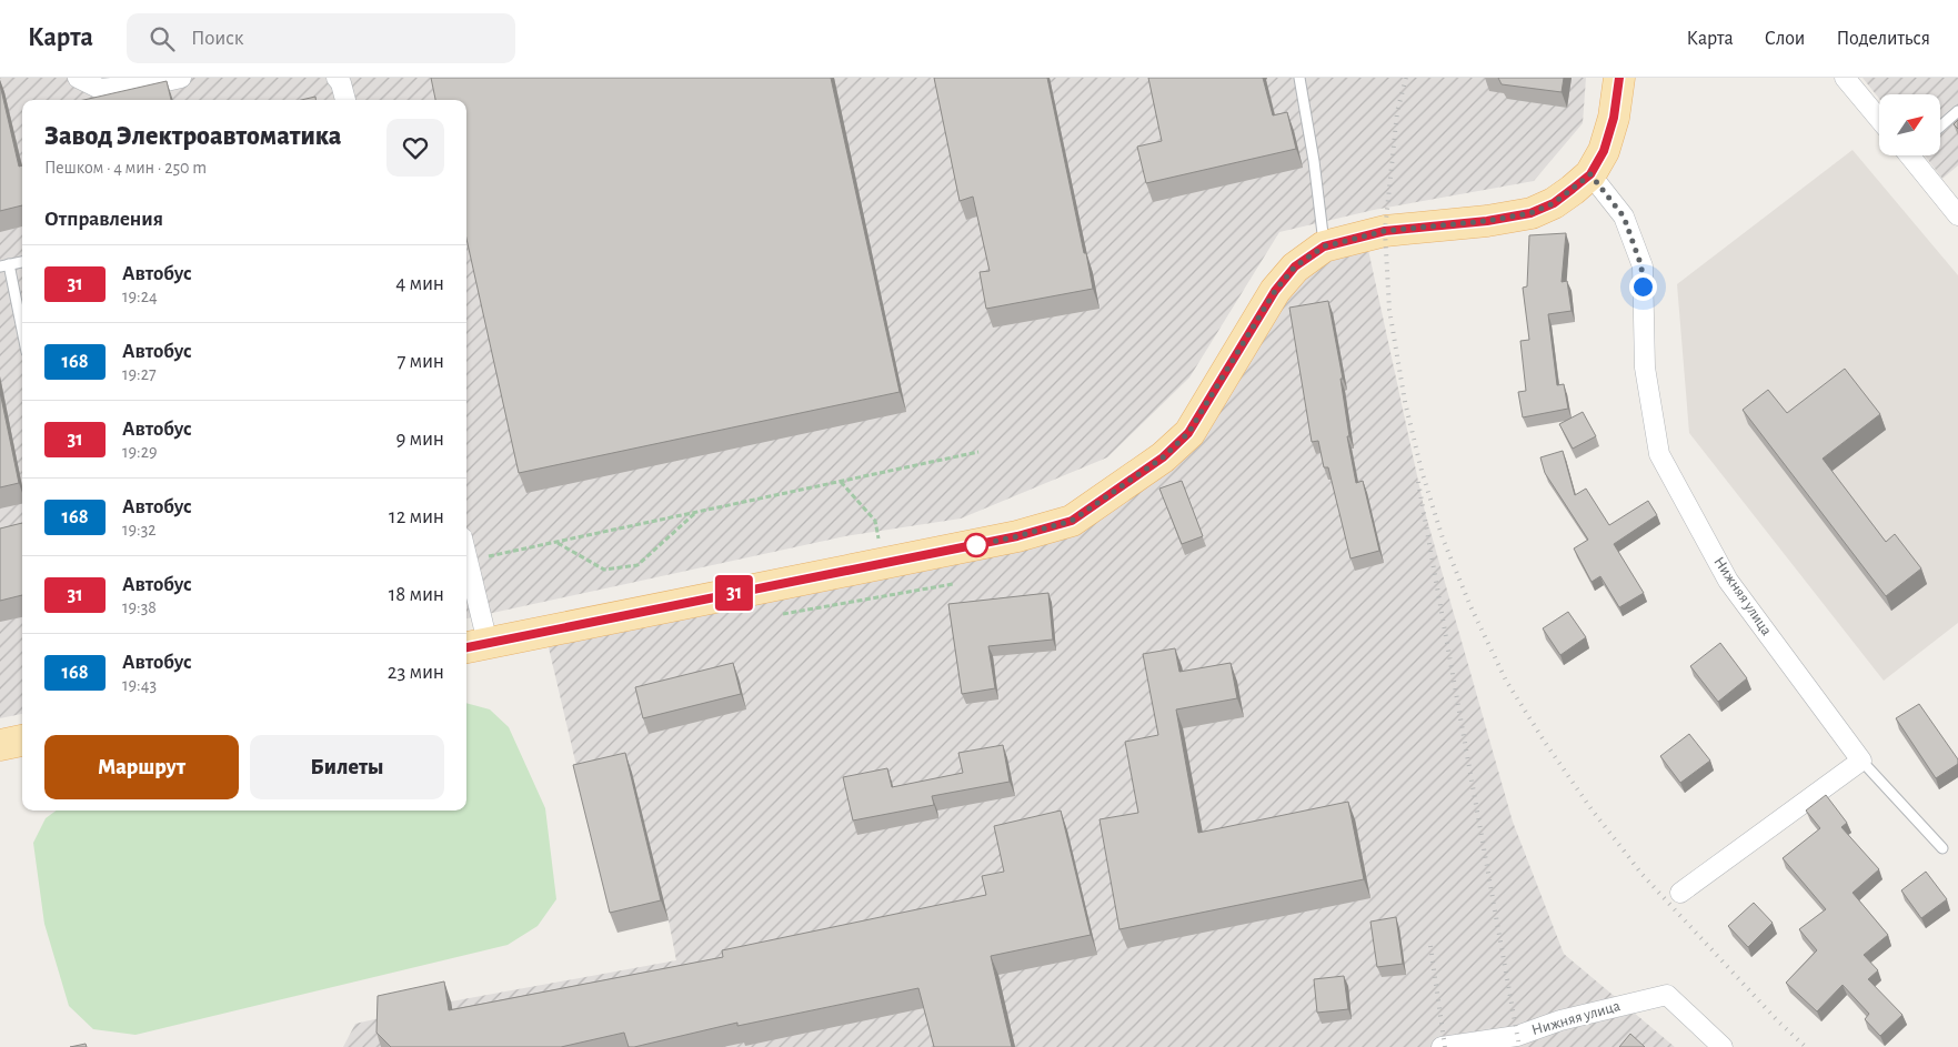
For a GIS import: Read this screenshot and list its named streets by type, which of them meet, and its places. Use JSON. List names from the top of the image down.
{
  "streets": {
    "street": ["Нижняя улица"]
  },
  "lines": ["bus line 31"],
  "north": "top right",
  "page": {
    "header": "Карта",
    "search": "Поиск",
    "nav": ["Карта", "Слои", "Поделиться"],
    "on_map": "31",
    "heading": [
      ["Завод Электроавтоматика", "Пешком · 4 мин · 250 m"],
      "Отправления"
    ],
    "list": [
      {
        "mark": "31",
        "name": "Автобус",
        "note": "19:24",
        "value": "4 мин"
      },
      {
        "mark": "168",
        "name": "Автобус",
        "note": "19:27",
        "value": "7 мин"
      },
      {
        "mark": "31",
        "name": "Автобус",
        "note": "19:29",
        "value": "9 мин"
      },
      {
        "mark": "168",
        "name": "Автобус",
        "note": "19:32",
        "value": "12 мин"
      },
      {
        "mark": "31",
        "name": "Автобус",
        "note": "19:38",
        "value": "18 мин"
      },
      {
        "mark": "168",
        "name": "Автобус",
        "note": "19:43",
        "value": "23 мин"
      }
    ],
    "buttons": ["Маршрут", "Билеты"]
  }
}
